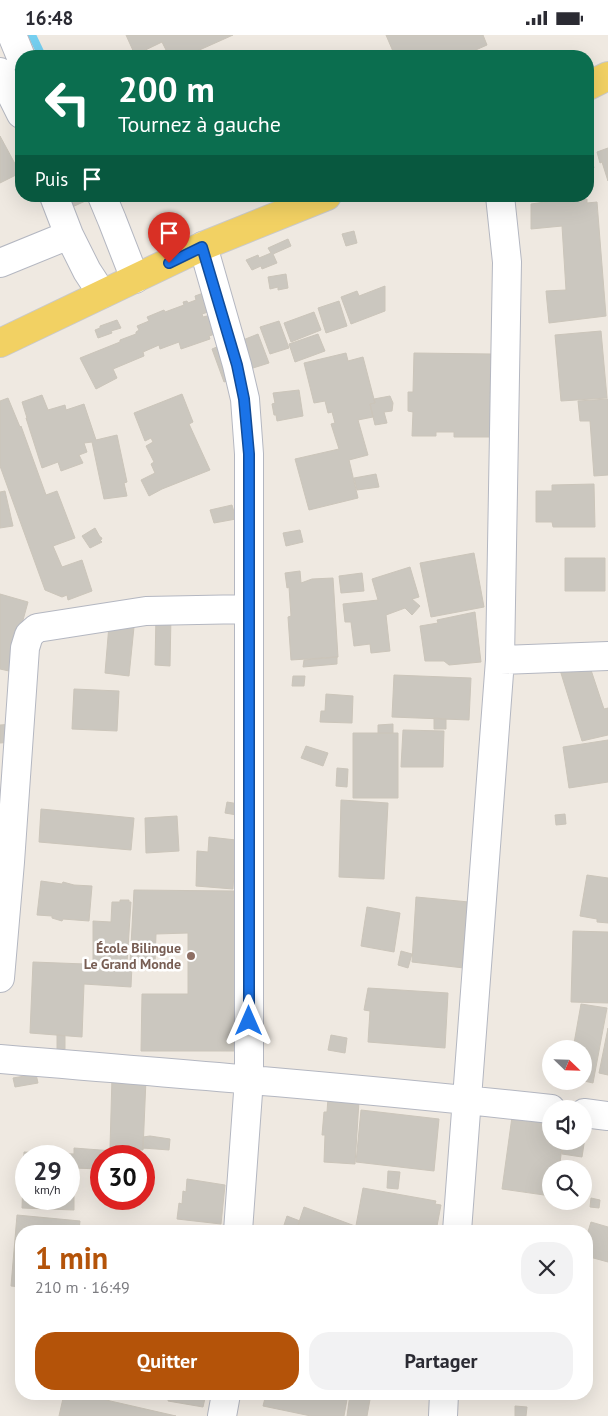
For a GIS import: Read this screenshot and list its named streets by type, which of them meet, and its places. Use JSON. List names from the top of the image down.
{
  "places": ["École Bilingue Le Grand Monde"],
  "north": "bottom right",
  "page": {
    "status": "16:48",
    "turn": ["200 m", "Tournez à gauche"],
    "then": "Puis",
    "speed": "29 km/h",
    "limit": "30",
    "heading": ["1 min", "210 m · 16:49"],
    "buttons": ["Quitter", "Partager"]
  }
}
